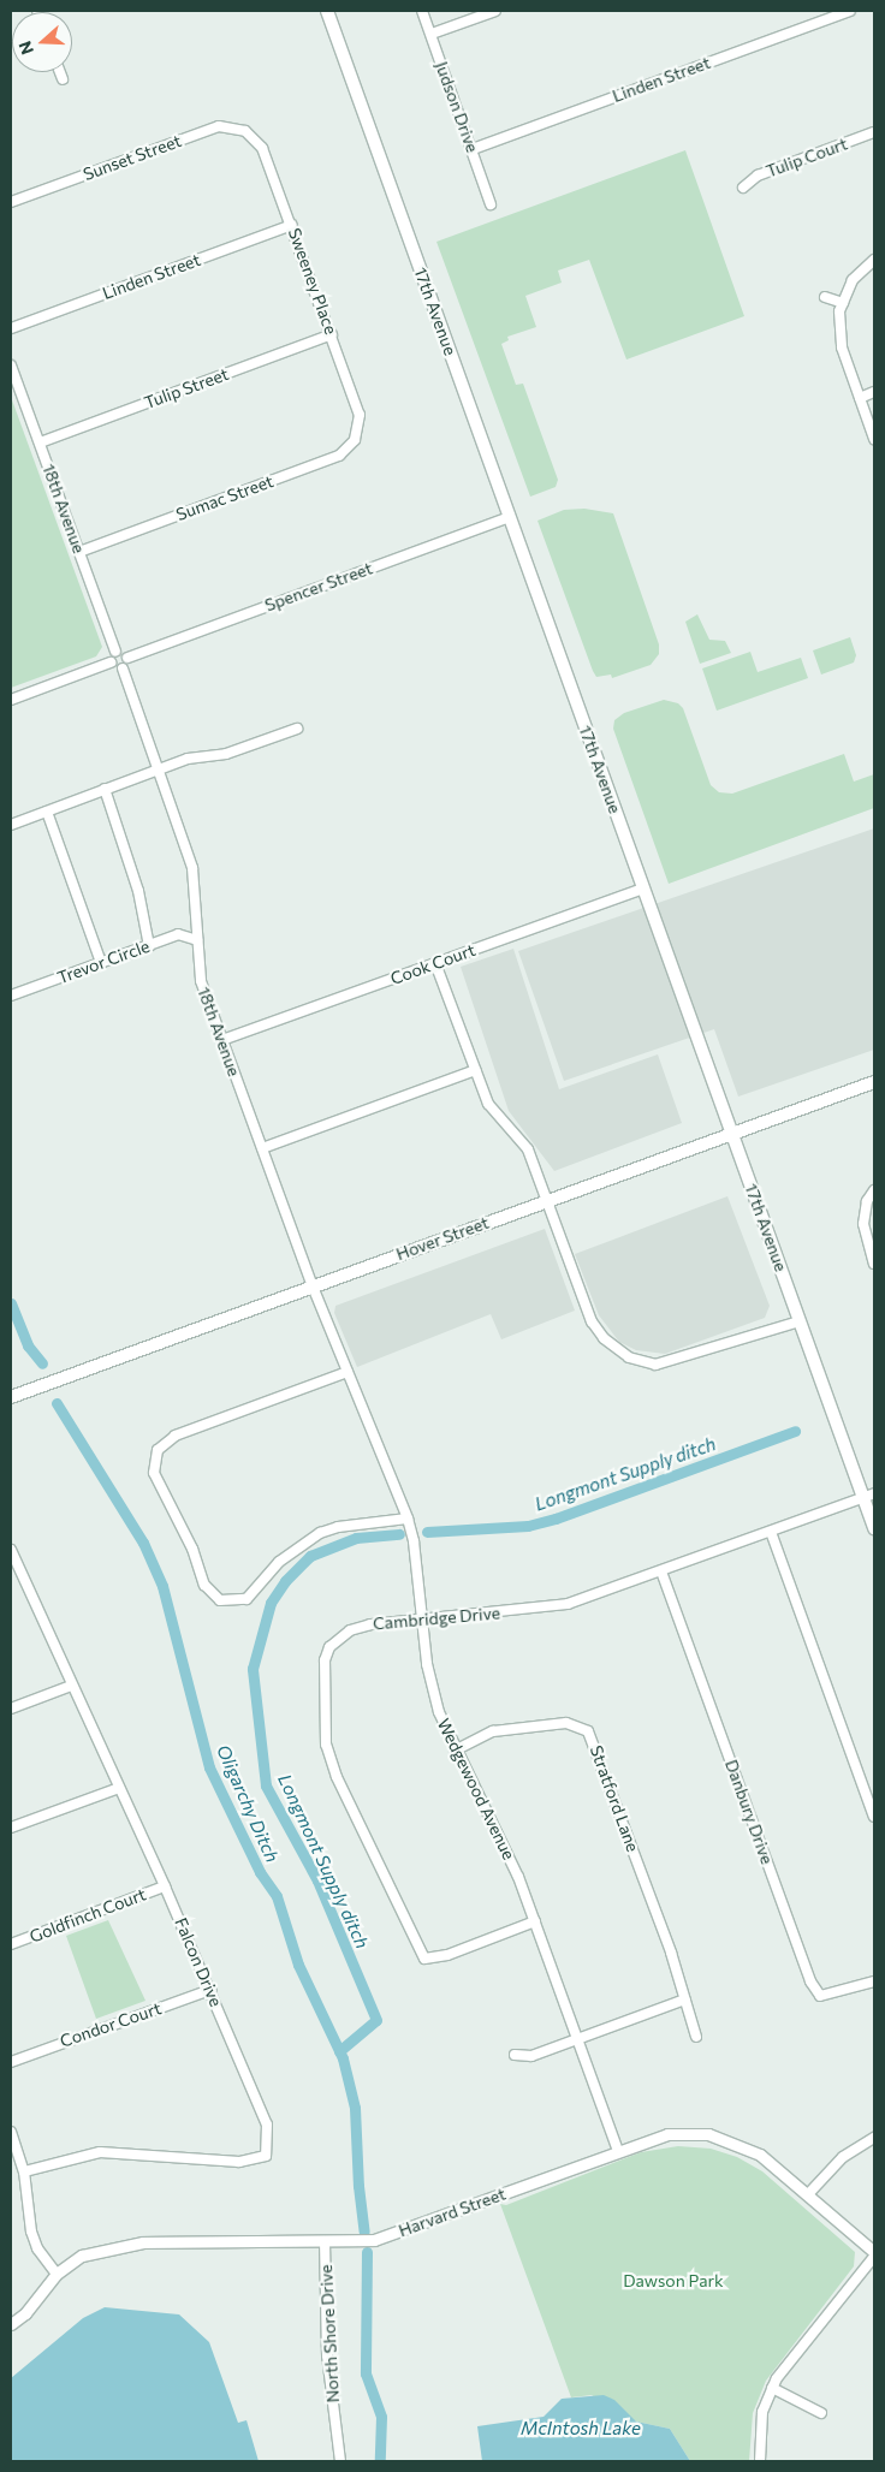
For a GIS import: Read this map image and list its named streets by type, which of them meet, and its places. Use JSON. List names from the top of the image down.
{
  "streets": {
    "main road": ["17th Avenue", "Hover Street"],
    "street": [
      "Linden Street",
      "Judson Drive",
      "Sunset Street",
      "Tulip Court",
      "Sweeney Place",
      "Tulip Street",
      "Sumac Street",
      "18th Avenue",
      "Spencer Street",
      "Trevor Circle",
      "Cook Court",
      "Cambridge Drive",
      "Wedgewood Avenue",
      "Stratford Lane",
      "Danbury Drive",
      "Goldfinch Court",
      "Falcon Drive",
      "Condor Court",
      "Harvard Street",
      "North Shore Drive"
    ]
  },
  "crossings": [
    ["Linden Street", "Judson Drive"],
    ["Linden Street", "Sweeney Place"],
    ["Sunset Street", "Sweeney Place"],
    ["Sweeney Place", "Tulip Street"],
    ["Sweeney Place", "Sumac Street"],
    ["17th Avenue", "Spencer Street"],
    ["17th Avenue", "Cook Court"],
    ["17th Avenue", "Hover Street"],
    ["17th Avenue", "Cambridge Drive"],
    ["Tulip Street", "18th Avenue"],
    ["Sumac Street", "18th Avenue"],
    ["18th Avenue", "Trevor Circle"],
    ["18th Avenue", "Cook Court"],
    ["18th Avenue", "Hover Street"],
    ["18th Avenue", "Wedgewood Avenue"],
    ["Hover Street", "Wedgewood Avenue"],
    ["Cambridge Drive", "Wedgewood Avenue"],
    ["Cambridge Drive", "Danbury Drive"],
    ["Wedgewood Avenue", "Stratford Lane"],
    ["Wedgewood Avenue", "Harvard Street"],
    ["Goldfinch Court", "Falcon Drive"],
    ["Falcon Drive", "Condor Court"],
    ["Harvard Street", "North Shore Drive"]
  ],
  "water": ["Longmont Supply ditch", "Oligarchy Ditch", "McIntosh Lake"],
  "parks": ["Dawson Park"],
  "north": "left"
}
